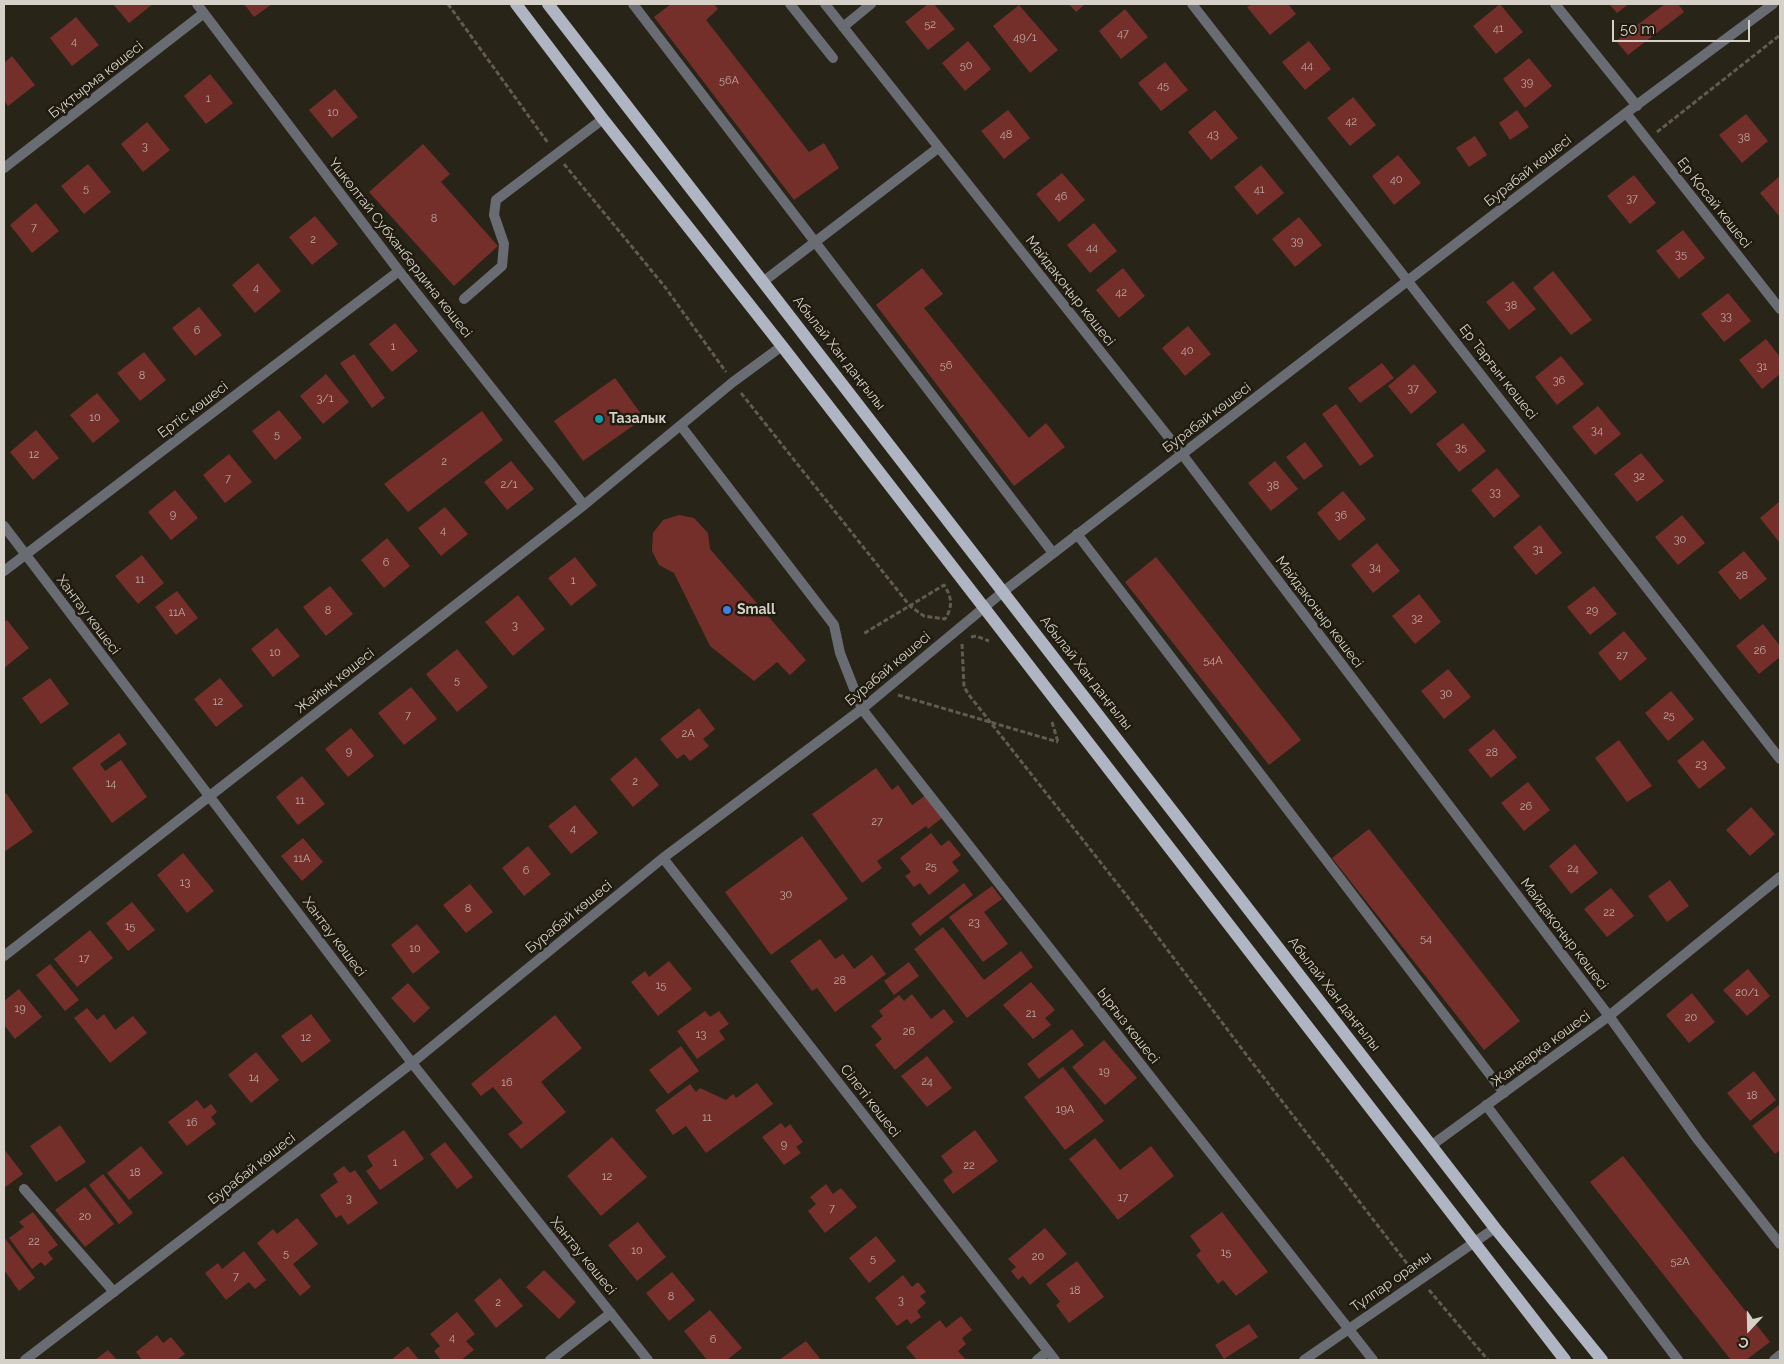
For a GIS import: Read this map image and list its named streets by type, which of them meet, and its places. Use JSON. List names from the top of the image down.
{
  "streets": {
    "main road": ["Абылай Хан даңғылы"],
    "street": [
      "Бұқтырма көшесі",
      "Бурабай көшесі",
      "Ер Қосай көшесі",
      "Үшкөлтай Субханбердина көшесі",
      "Майдақоңыр көшесі",
      "Ер Тарғын көшесі",
      "Ертіс көшесі",
      "Хантау көшесі",
      "Жайық көшесі",
      "Ырғыз көшесі",
      "Жаңаарқа көшесі",
      "Сілеті көшесі",
      "Тұлпар орамы"
    ]
  },
  "crossings": [
    ["Бұқтырма көшесі", "Үшкөлтай Субханбердина көшесі"],
    ["Бурабай көшесі", "Ер Қосай көшесі"],
    ["Бурабай көшесі", "Майдақоңыр көшесі"],
    ["Бурабай көшесі", "Абылай Хан даңғылы"],
    ["Бурабай көшесі", "Ер Тарғын көшесі"],
    ["Бурабай көшесі", "Хантау көшесі"],
    ["Бурабай көшесі", "Ырғыз көшесі"],
    ["Бурабай көшесі", "Сілеті көшесі"],
    ["Үшкөлтай Субханбердина көшесі", "Ертіс көшесі"],
    ["Үшкөлтай Субханбердина көшесі", "Жайық көшесі"],
    ["Майдақоңыр көшесі", "Жаңаарқа көшесі"],
    ["Абылай Хан даңғылы", "Жаңаарқа көшесі"],
    ["Абылай Хан даңғылы", "Тұлпар орамы"],
    ["Ертіс көшесі", "Хантау көшесі"],
    ["Хантау көшесі", "Жайық көшесі"],
    ["Жайық көшесі", "Ырғыз көшесі"],
    ["Ырғыз көшесі", "Тұлпар орамы"]
  ],
  "places": ["Тазалык", "Small"],
  "house_numbers": [
    "52",
    "41",
    "47",
    "49/1",
    "4",
    "50",
    "44",
    "56А",
    "39",
    "45",
    "1",
    "10",
    "42",
    "48",
    "43",
    "38",
    "3",
    "40",
    "5",
    "41",
    "46",
    "37",
    "8",
    "7",
    "2",
    "39",
    "44",
    "35",
    "4",
    "42",
    "38",
    "33",
    "6",
    "1",
    "40",
    "56",
    "31",
    "8",
    "36",
    "37",
    "3/1",
    "10",
    "34",
    "5",
    "35",
    "12",
    "2",
    "32",
    "7",
    "2/1",
    "38",
    "33",
    "9",
    "36",
    "4",
    "30",
    "31",
    "6",
    "34",
    "28",
    "11",
    "1",
    "8",
    "29",
    "11А",
    "32",
    "3",
    "26",
    "10",
    "27",
    "54А",
    "5",
    "30",
    "12",
    "7",
    "25",
    "2А",
    "9",
    "28",
    "23",
    "2",
    "14",
    "11",
    "26",
    "27",
    "4",
    "11А",
    "25",
    "24",
    "6",
    "13",
    "30",
    "8",
    "22",
    "23",
    "15",
    "54",
    "10",
    "17",
    "28",
    "15",
    "20/1",
    "19",
    "21",
    "20",
    "26",
    "13",
    "12",
    "19",
    "14",
    "24",
    "16",
    "18",
    "19А",
    "11",
    "16",
    "9",
    "1",
    "22",
    "18",
    "12",
    "17",
    "3",
    "7",
    "20",
    "22",
    "10",
    "15",
    "5",
    "20",
    "5",
    "52А",
    "7",
    "18",
    "8",
    "3",
    "2",
    "4",
    "6"
  ],
  "scale_bar": "50 m",
  "north": "bottom"
}
